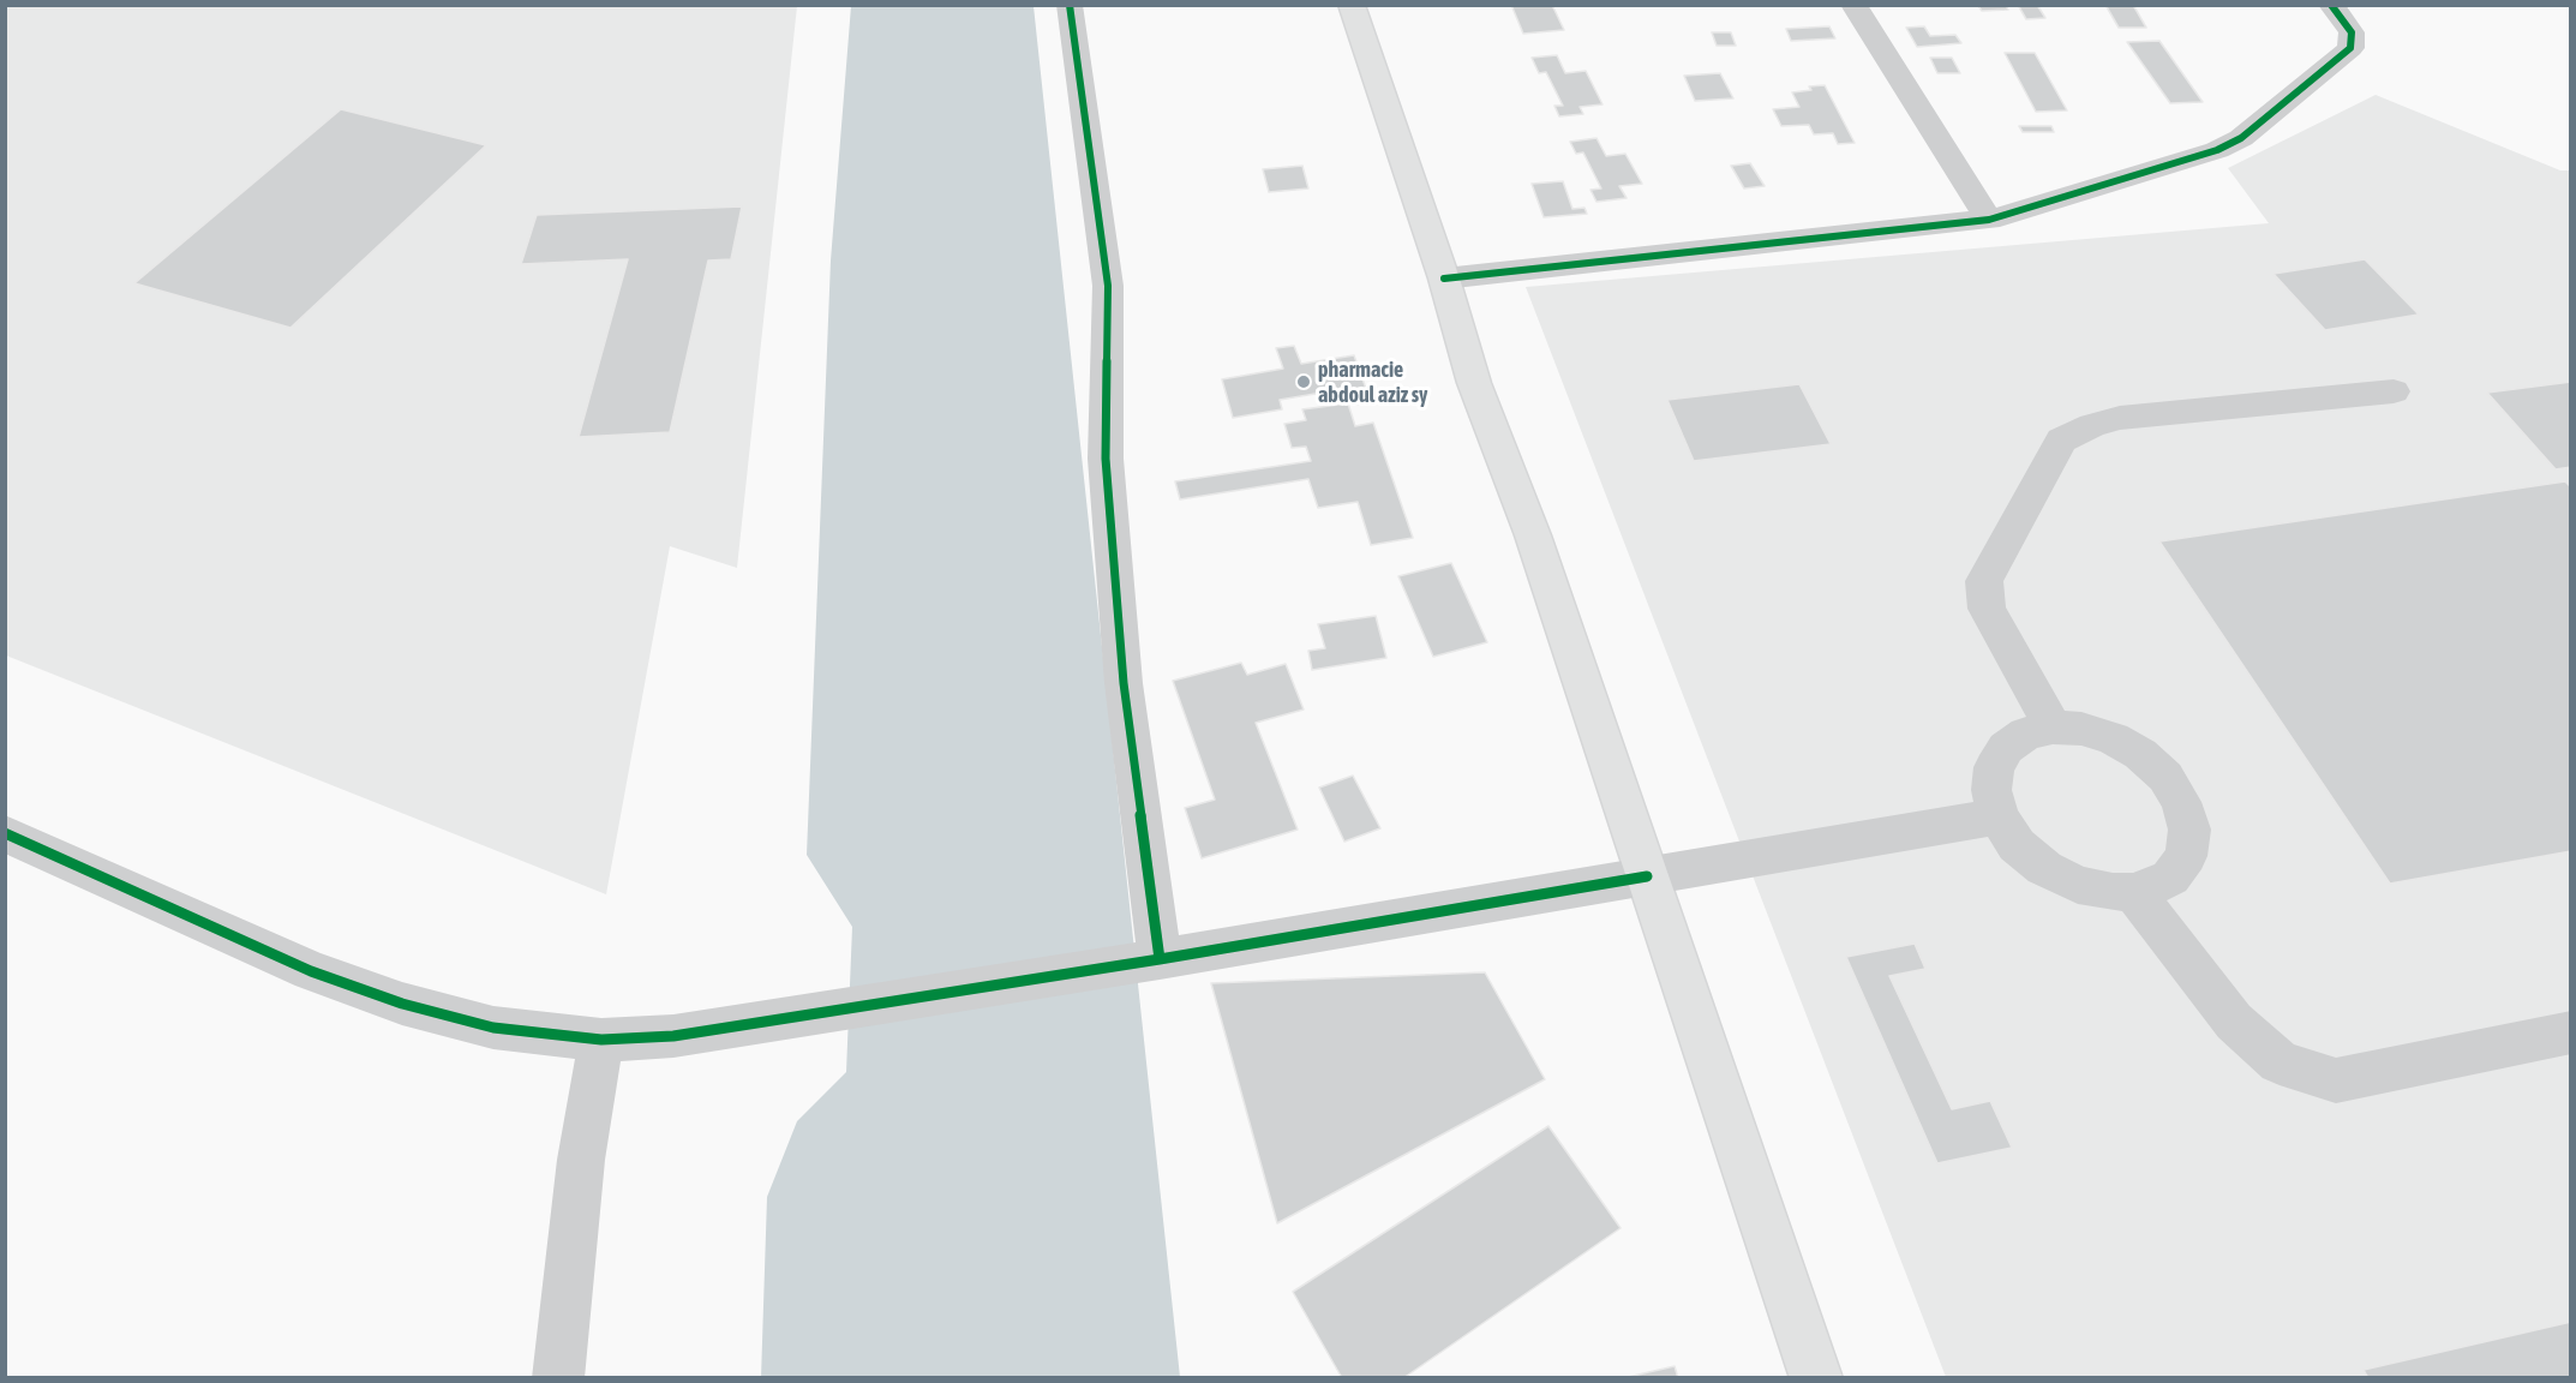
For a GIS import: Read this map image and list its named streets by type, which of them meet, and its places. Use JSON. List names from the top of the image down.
{
  "places": ["pharmacie abdoul aziz sy"]
}
